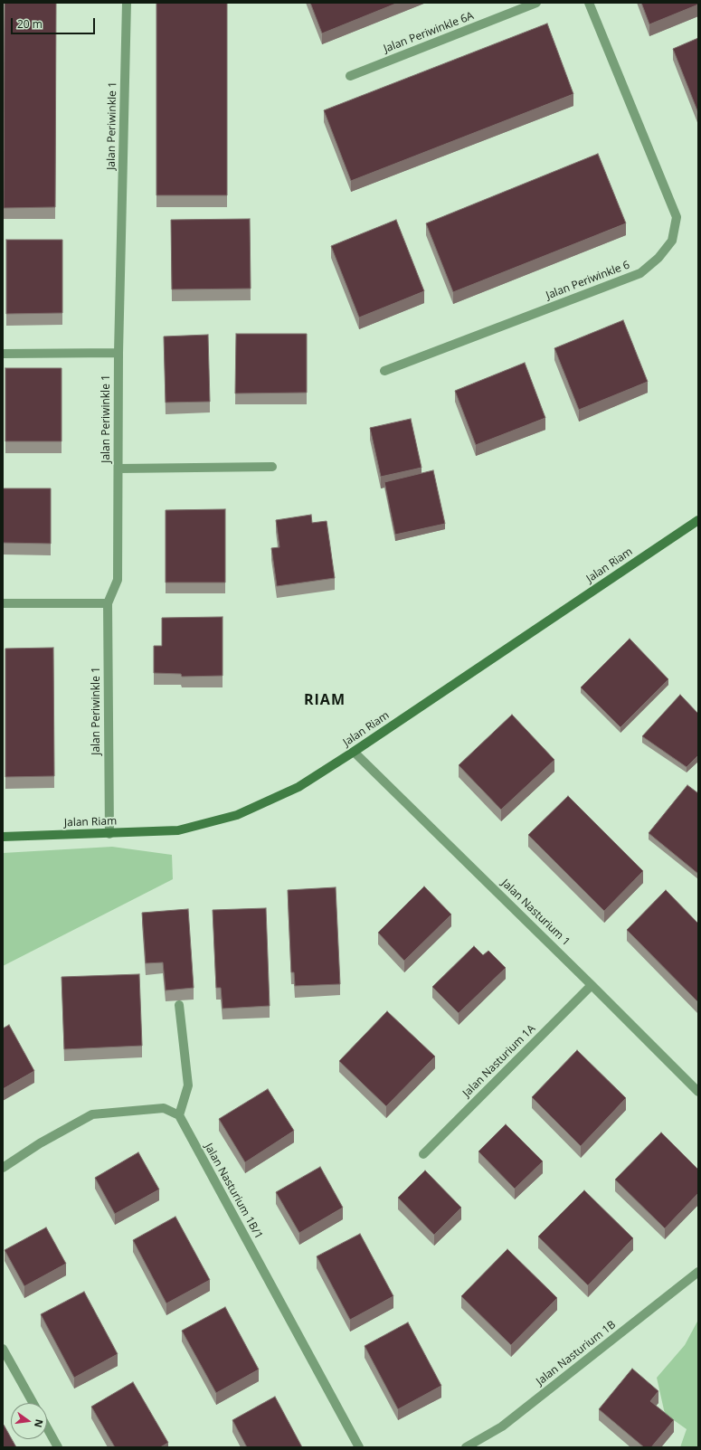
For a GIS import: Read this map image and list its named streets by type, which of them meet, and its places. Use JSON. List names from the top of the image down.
{
  "streets": {
    "main road": ["Jalan Riam"],
    "street": [
      "Jalan Periwinkle 6A",
      "Jalan Periwinkle 1",
      "Jalan Periwinkle 6",
      "Jalan Nasturium 1",
      "Jalan Nasturium 1A",
      "Jalan Nasturium 1B/1",
      "Jalan Nasturium 1B"
    ]
  },
  "crossings": [
    ["Jalan Periwinkle 1", "Jalan Riam"],
    ["Jalan Riam", "Jalan Nasturium 1"],
    ["Jalan Nasturium 1", "Jalan Nasturium 1A"]
  ],
  "districts": ["RIAM"],
  "scale_bar": "20 m",
  "north": "right"
}
